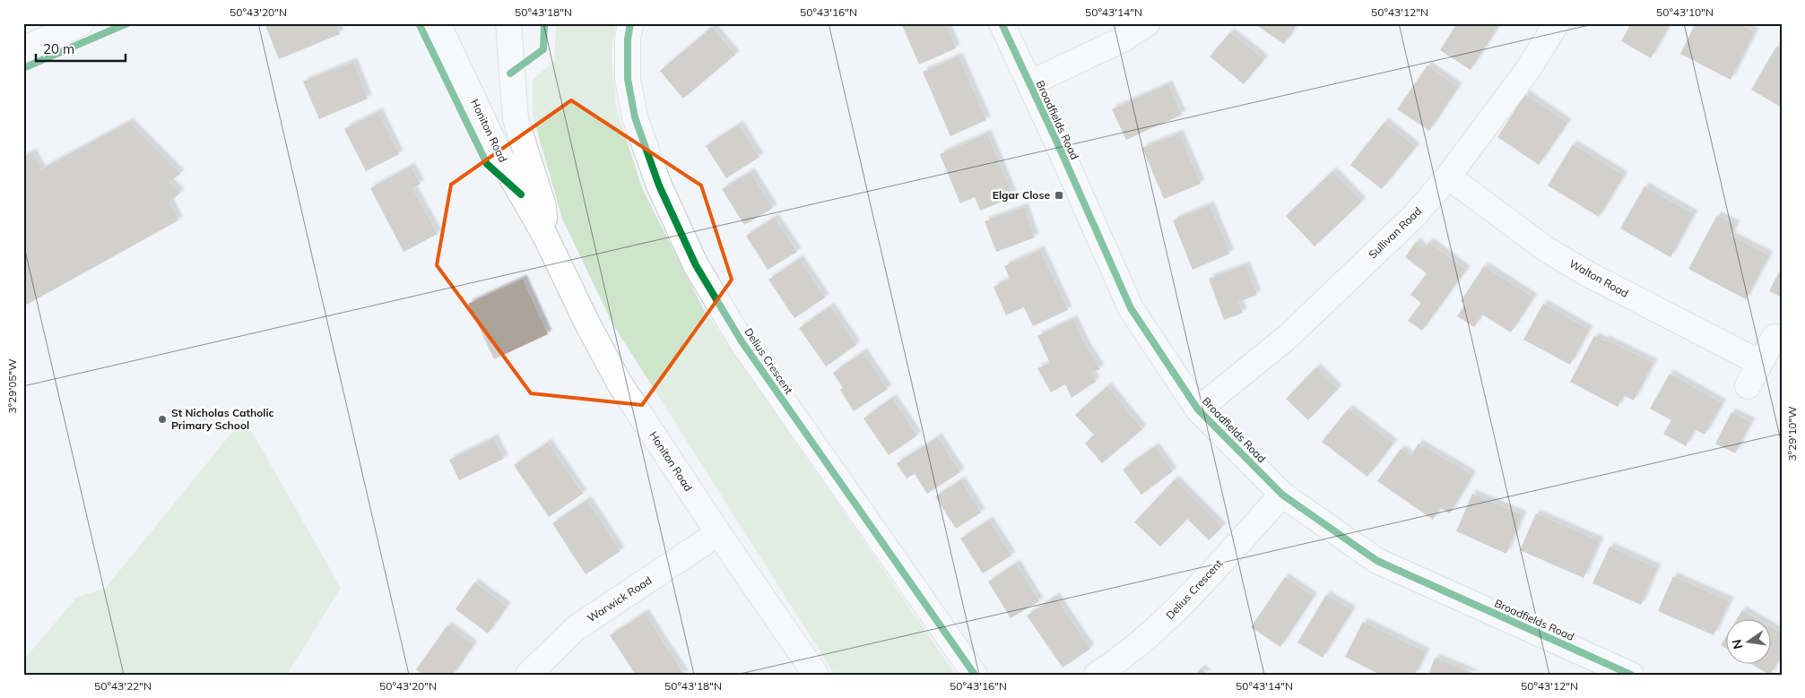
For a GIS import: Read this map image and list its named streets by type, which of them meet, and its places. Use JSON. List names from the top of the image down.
{
  "streets": {
    "street": [
      "Broadfields Road",
      "Honiton Road",
      "Sullivan Road",
      "Walton Road",
      "Delius Crescent",
      "Warwick Road"
    ]
  },
  "crossings": [
    ["Broadfields Road", "Sullivan Road"],
    ["Broadfields Road", "Delius Crescent"],
    ["Honiton Road", "Warwick Road"],
    ["Sullivan Road", "Walton Road"]
  ],
  "places": {
    "transit": ["Elgar Close"],
    "other": ["St Nicholas Catholic Primary School"]
  },
  "scale_bar": "20 m",
  "north": "left",
  "coordinates": [
    "50°43'20\"N",
    "50°43'18\"N",
    "50°43'16\"N",
    "50°43'14\"N",
    "50°43'12\"N",
    "50°43'10\"N",
    "3°29'05\"W",
    "3°29'10\"W",
    "50°43'22\"N"
  ]
}
